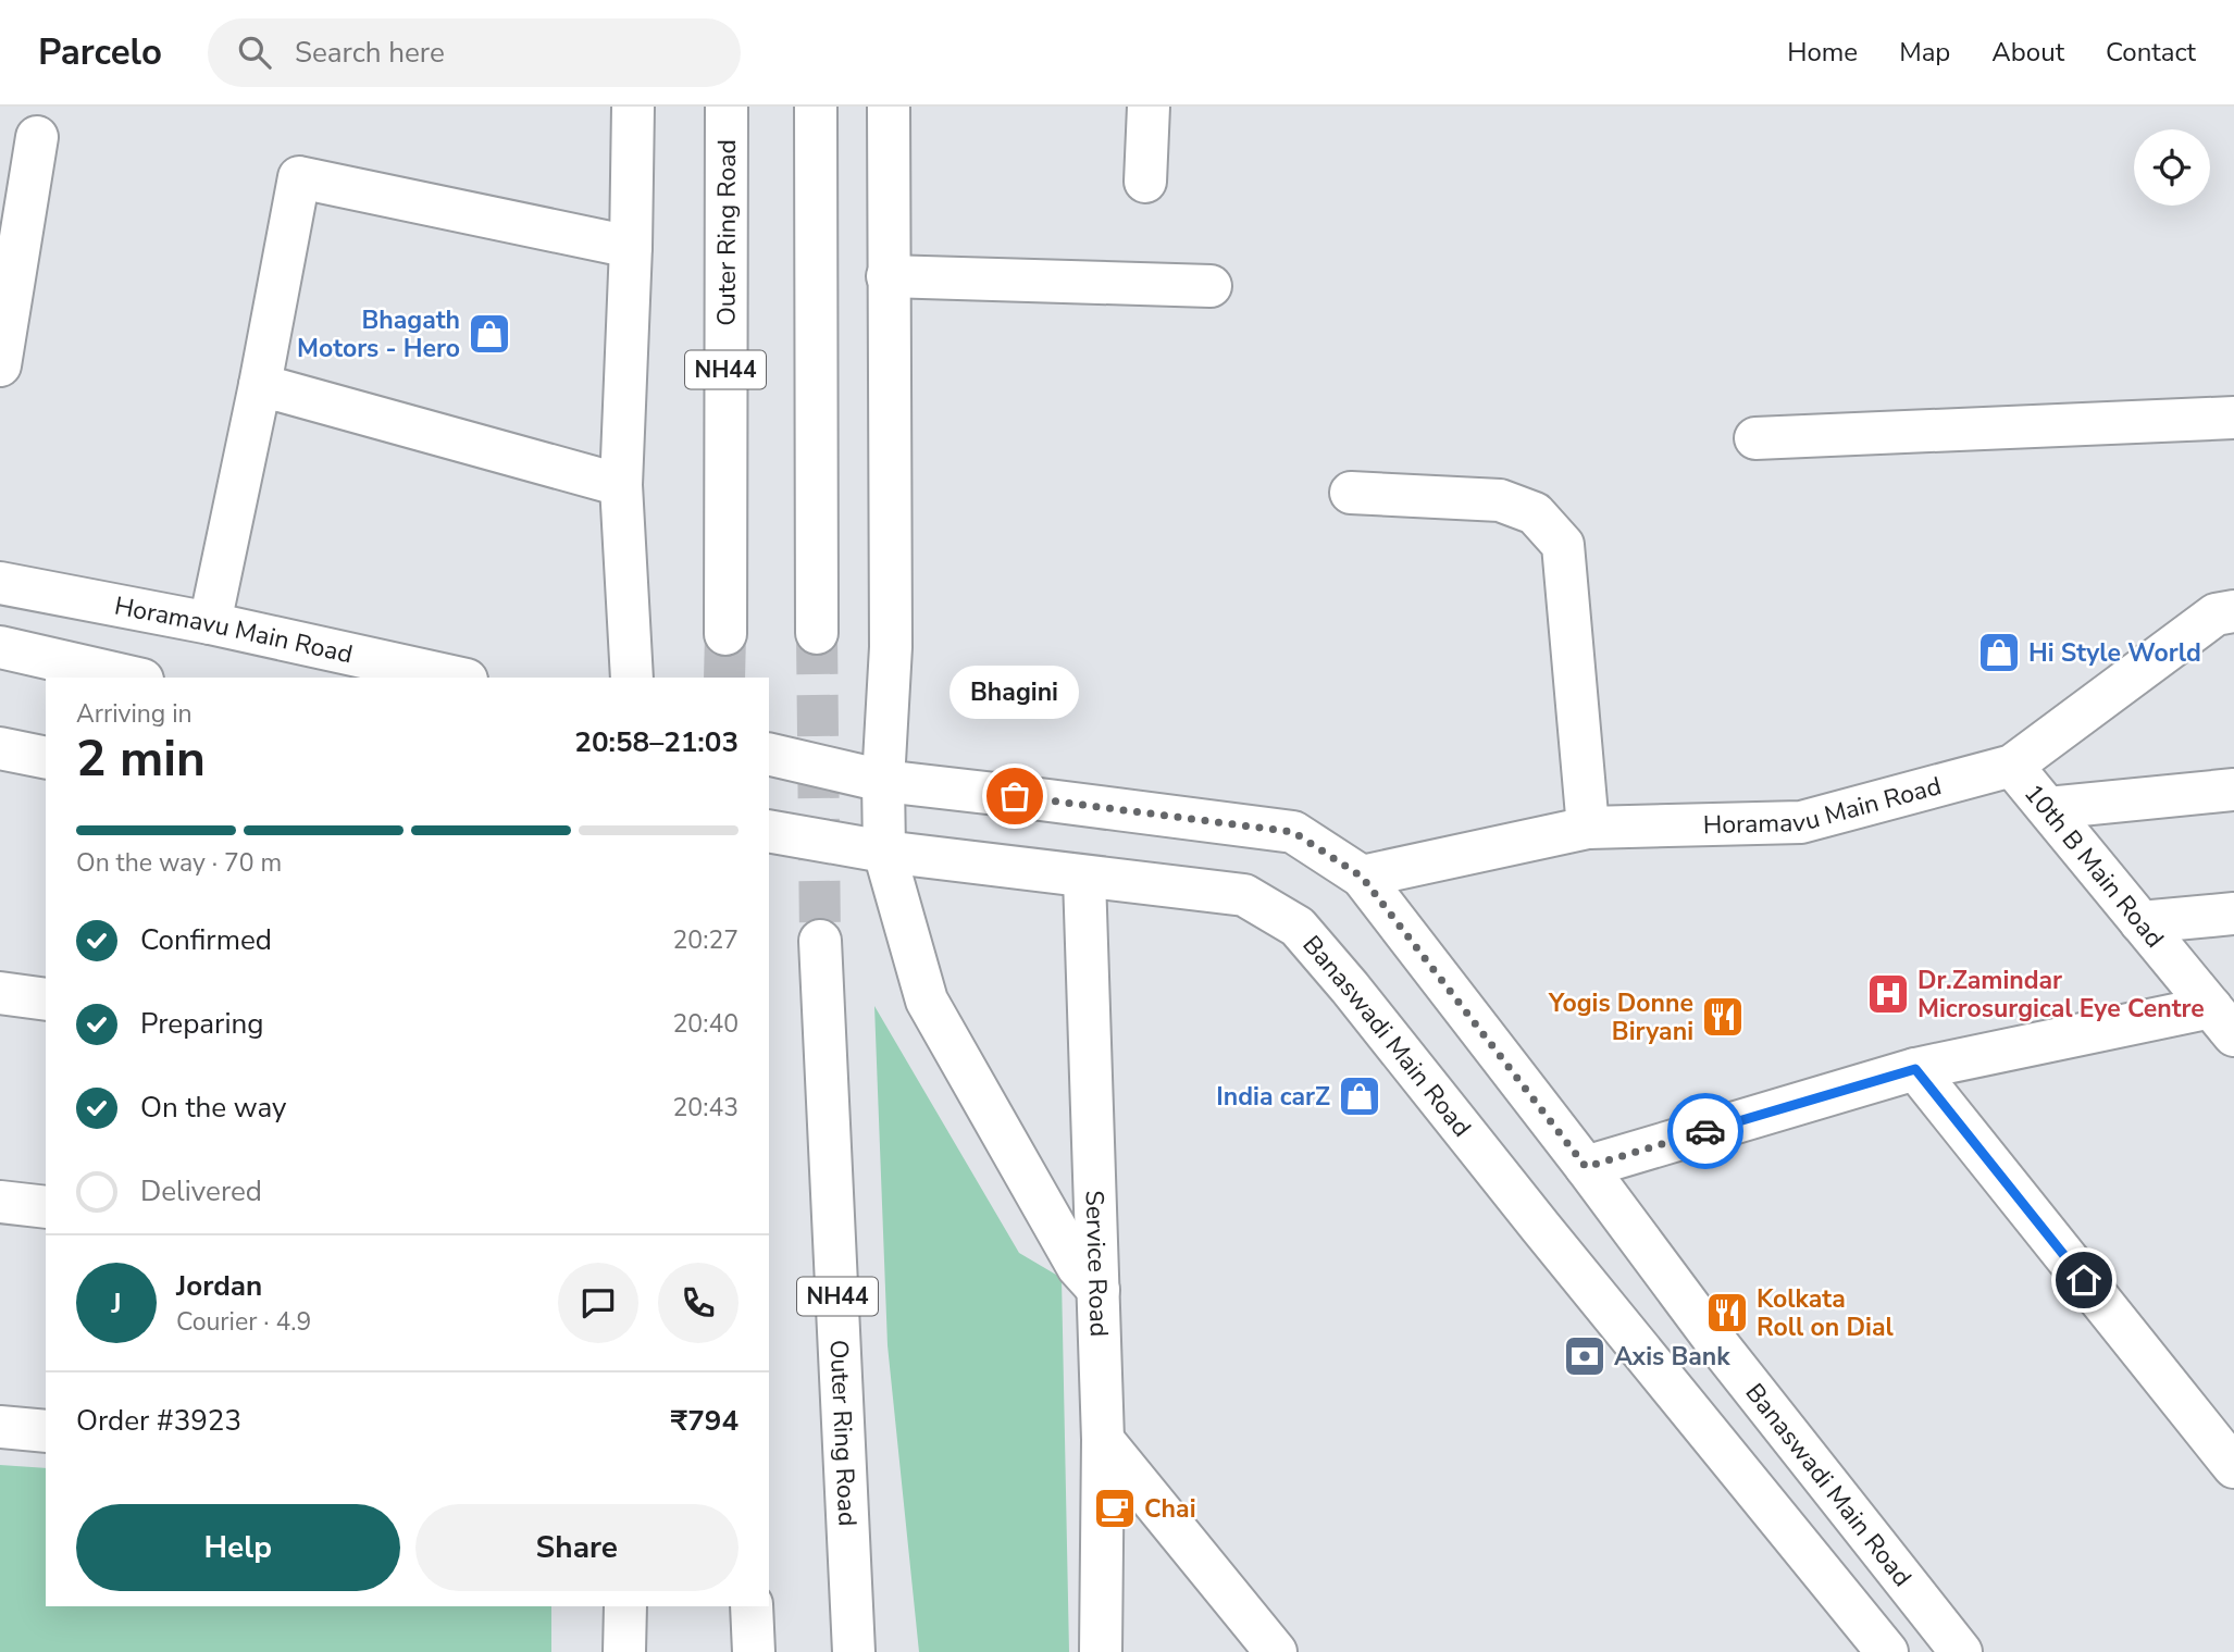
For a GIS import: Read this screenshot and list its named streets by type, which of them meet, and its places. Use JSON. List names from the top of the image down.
{
  "streets": {
    "main road": [
      "Outer Ring Road",
      "NH44",
      "Horamavu Main Road",
      "10th B Main Road",
      "Banaswadi Main Road",
      "Service Road"
    ]
  },
  "crossings": [
    ["Horamavu Main Road", "10th B Main Road"],
    ["Horamavu Main Road", "Banaswadi Main Road"],
    ["Banaswadi Main Road", "Service Road"]
  ],
  "places": {
    "shop": ["Bhagath Motors - Hero", "Hi Style World", "India carZ"],
    "other": ["Bhagini"],
    "hospital": ["Dr.Zamindar Microsurgical Eye Centre"],
    "restaurant": ["Yogis Donne Biryani", "Kolkata Roll on Dial"],
    "bank": ["Axis Bank"],
    "cafe": ["Chai"]
  },
  "page": {
    "header": "Parcelo",
    "search": "Search here",
    "nav": [
      "Home",
      "Map",
      "About",
      "Contact"
    ],
    "bubble": "Bhagini",
    "heading": ["2 min", "Arriving in", "20:58–21:03"],
    "panel": [
      "Jordan",
      "Courier · 4.9",
      "Order #3923",
      "₹794"
    ],
    "bar": "On the way · 70 m",
    "list": [
      ["Confirmed", "20:27"],
      ["Preparing", "20:40"],
      ["On the way", "20:43"],
      "Delivered"
    ],
    "round": "J",
    "buttons": ["Help", "Share"]
  }
}
